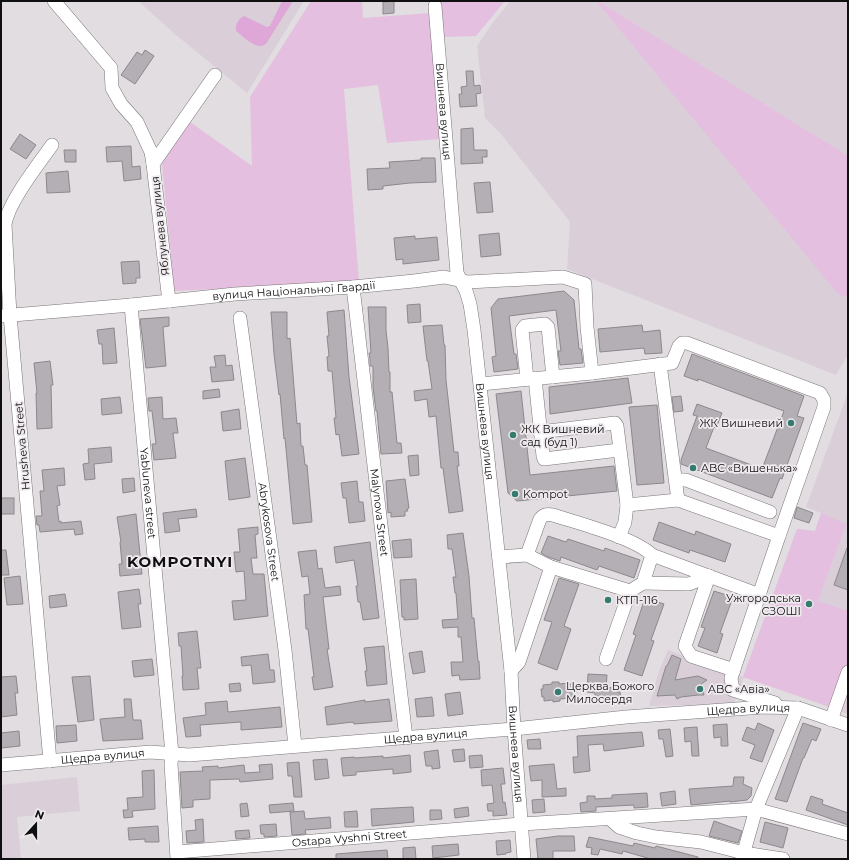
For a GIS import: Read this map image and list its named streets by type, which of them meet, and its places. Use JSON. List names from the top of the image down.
{
  "streets": {
    "street": [
      "Вишнева вулиця",
      "Яблунева вулиця",
      "вулиця Національної Гвардії",
      "Hrusheva Street",
      "Yabluneva street",
      "Malynova Street",
      "Abrykosova Street",
      "Щедра вулиця",
      "Ostapa Vyshni Street"
    ]
  },
  "crossings": [
    ["Вишнева вулиця", "вулиця Національної Гвардії"],
    ["Вишнева вулиця", "Щедра вулиця"],
    ["Вишнева вулиця", "Ostapa Vyshni Street"],
    ["Яблунева вулиця", "вулиця Національної Гвардії"],
    ["вулиця Національної Гвардії", "Hrusheva Street"],
    ["вулиця Національної Гвардії", "Yabluneva street"],
    ["вулиця Національної Гвардії", "Malynova Street"],
    ["Hrusheva Street", "Щедра вулиця"],
    ["Yabluneva street", "Щедра вулиця"],
    ["Yabluneva street", "Ostapa Vyshni Street"],
    ["Malynova Street", "Щедра вулиця"],
    ["Abrykosova Street", "Щедра вулиця"]
  ],
  "districts": ["KOMPOTNYI"],
  "places": [
    "ЖК Вишневий",
    "ЖК Вишневий сад (буд 1)",
    "ABC «Вишенька»",
    "Kompot",
    "КТП-116",
    "Ужгородська СЗОШІ",
    "ABC «Авіа»",
    "Церква Божого Милосердя"
  ],
  "north": "top"
}
